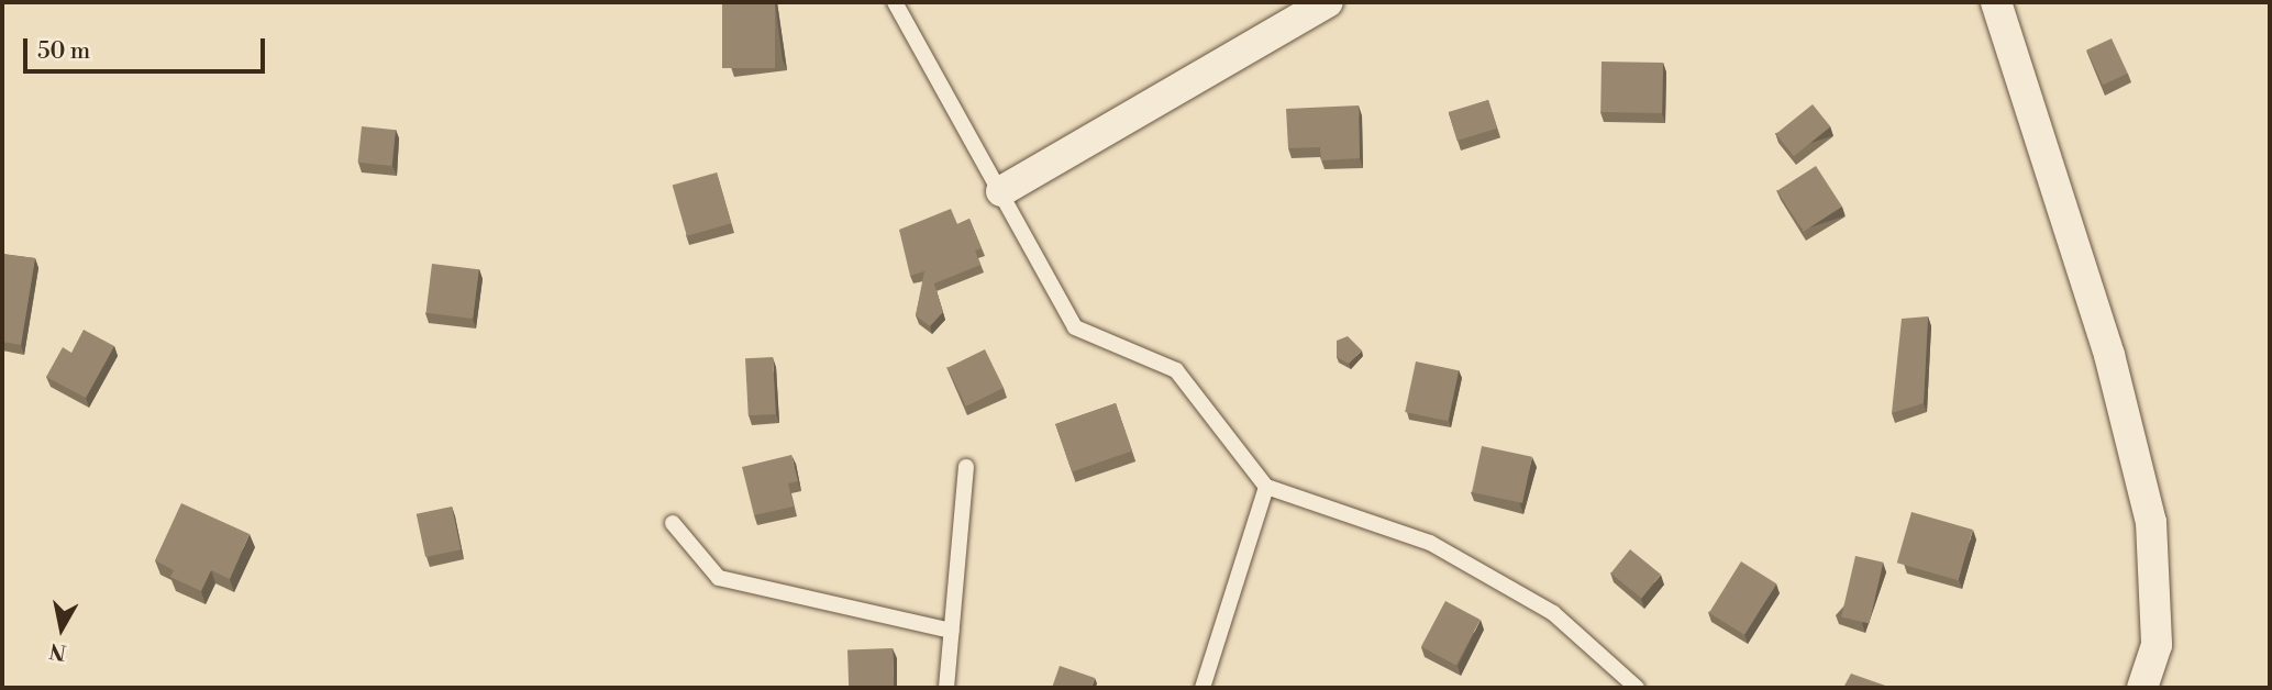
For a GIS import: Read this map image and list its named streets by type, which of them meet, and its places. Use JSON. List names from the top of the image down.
{
  "scale_bar": "50 m",
  "north": "bottom"
}
